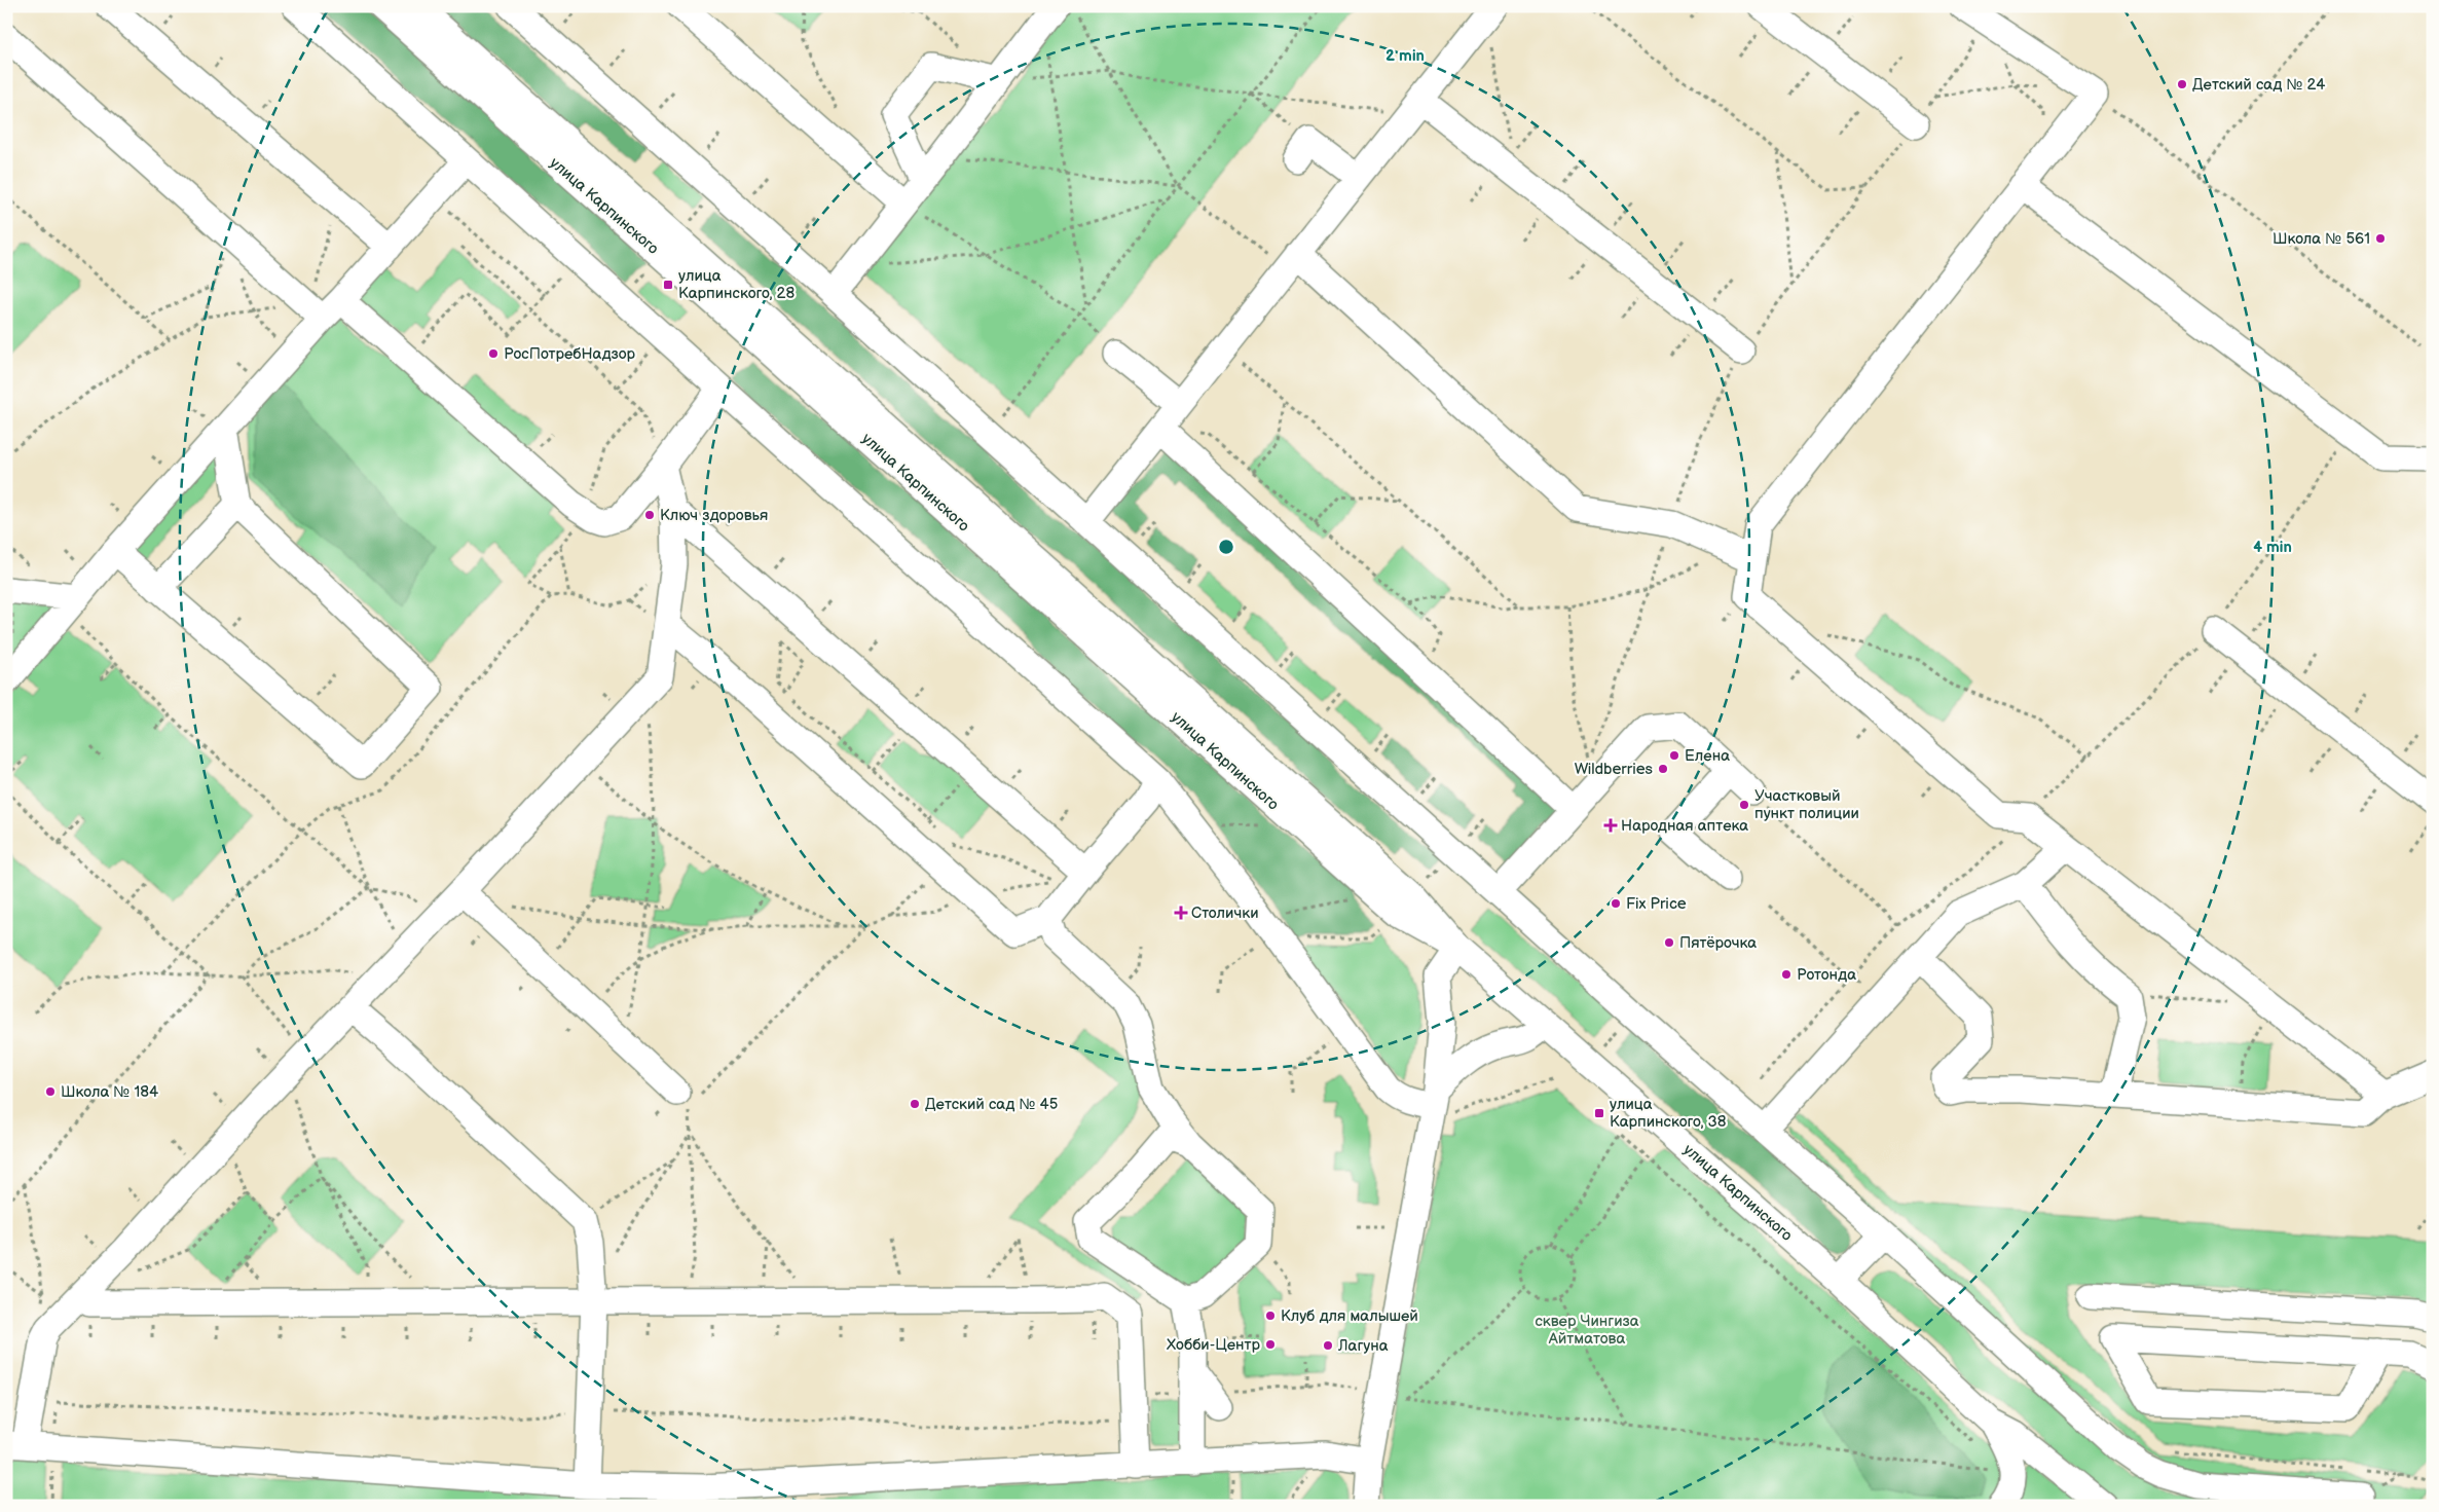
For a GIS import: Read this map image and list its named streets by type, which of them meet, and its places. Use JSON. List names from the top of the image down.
{
  "streets": {
    "street": ["улица Карпинского"]
  },
  "parks": ["сквер Чингиза Айтматова"],
  "places": {
    "other": [
      "Детский сад № 24",
      "Школа № 561",
      "РосПотребНадзор",
      "Ключ здоровья",
      "Елена",
      "Wildberries",
      "Участковый пункт полиции",
      "Fix Price",
      "Пятёрочка",
      "Ротонда",
      "Школа № 184",
      "Детский сад № 45",
      "Клуб для малышей",
      "Хобби-Центр",
      "Лагуна"
    ],
    "transit": ["улица Карпинского, 28", "улица Карпинского, 38"],
    "health": ["Народная аптека", "Столички"]
  },
  "rings": ["2 min", "4 min"]
}
